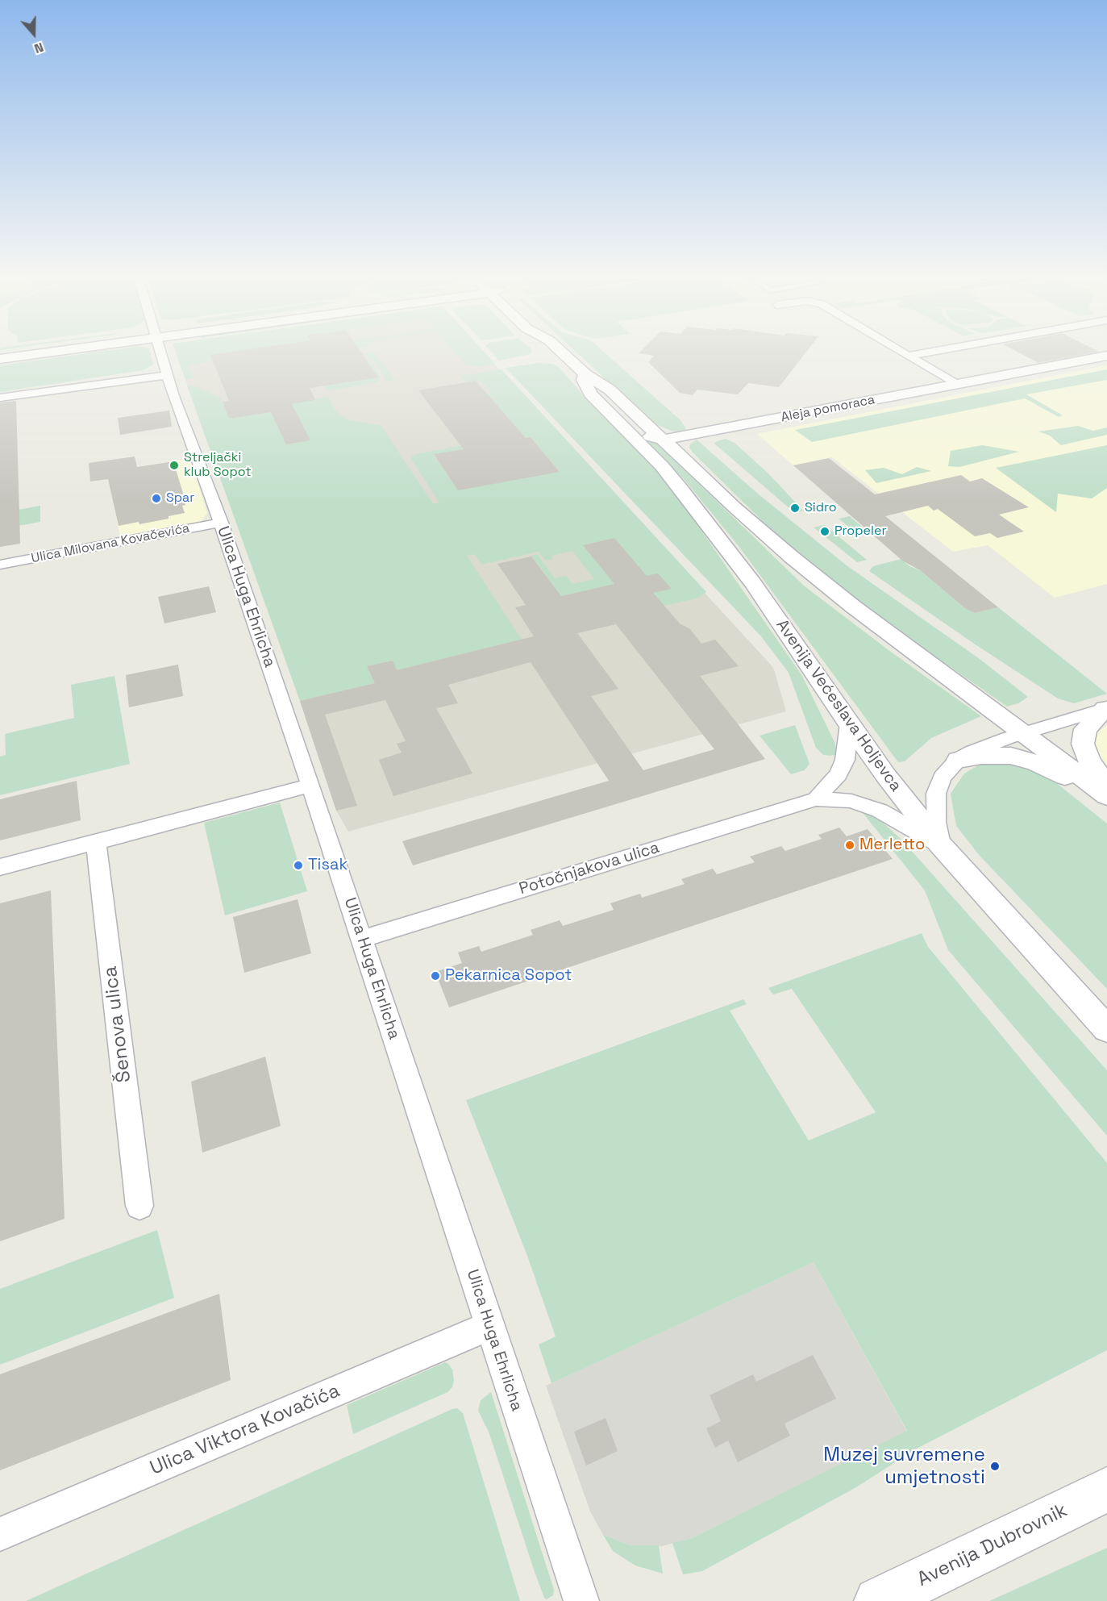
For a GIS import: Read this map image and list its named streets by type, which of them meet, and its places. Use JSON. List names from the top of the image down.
{
  "streets": {
    "main road": ["Avenija Dubrovnik"],
    "street": [
      "Aleja pomoraca",
      "Ulica Milovana Kovačevića",
      "Ulica Huga Ehrlicha",
      "Avenija Većeslava Holjevca",
      "Potočnjakova ulica",
      "Šenova ulica",
      "Ulica Viktora Kovačića"
    ]
  },
  "crossings": [
    ["Aleja pomoraca", "Avenija Većeslava Holjevca"],
    ["Ulica Milovana Kovačevića", "Ulica Huga Ehrlicha"],
    ["Ulica Huga Ehrlicha", "Potočnjakova ulica"],
    ["Ulica Huga Ehrlicha", "Ulica Viktora Kovačića"],
    ["Avenija Većeslava Holjevca", "Potočnjakova ulica"]
  ],
  "places": [
    "Streljački klub Sopot",
    "Spar",
    "Sidro",
    "Propeler",
    "Merletto",
    "Tisak",
    "Pekarnica Sopot",
    "Muzej suvremene umjetnosti"
  ],
  "north": "bottom"
}
